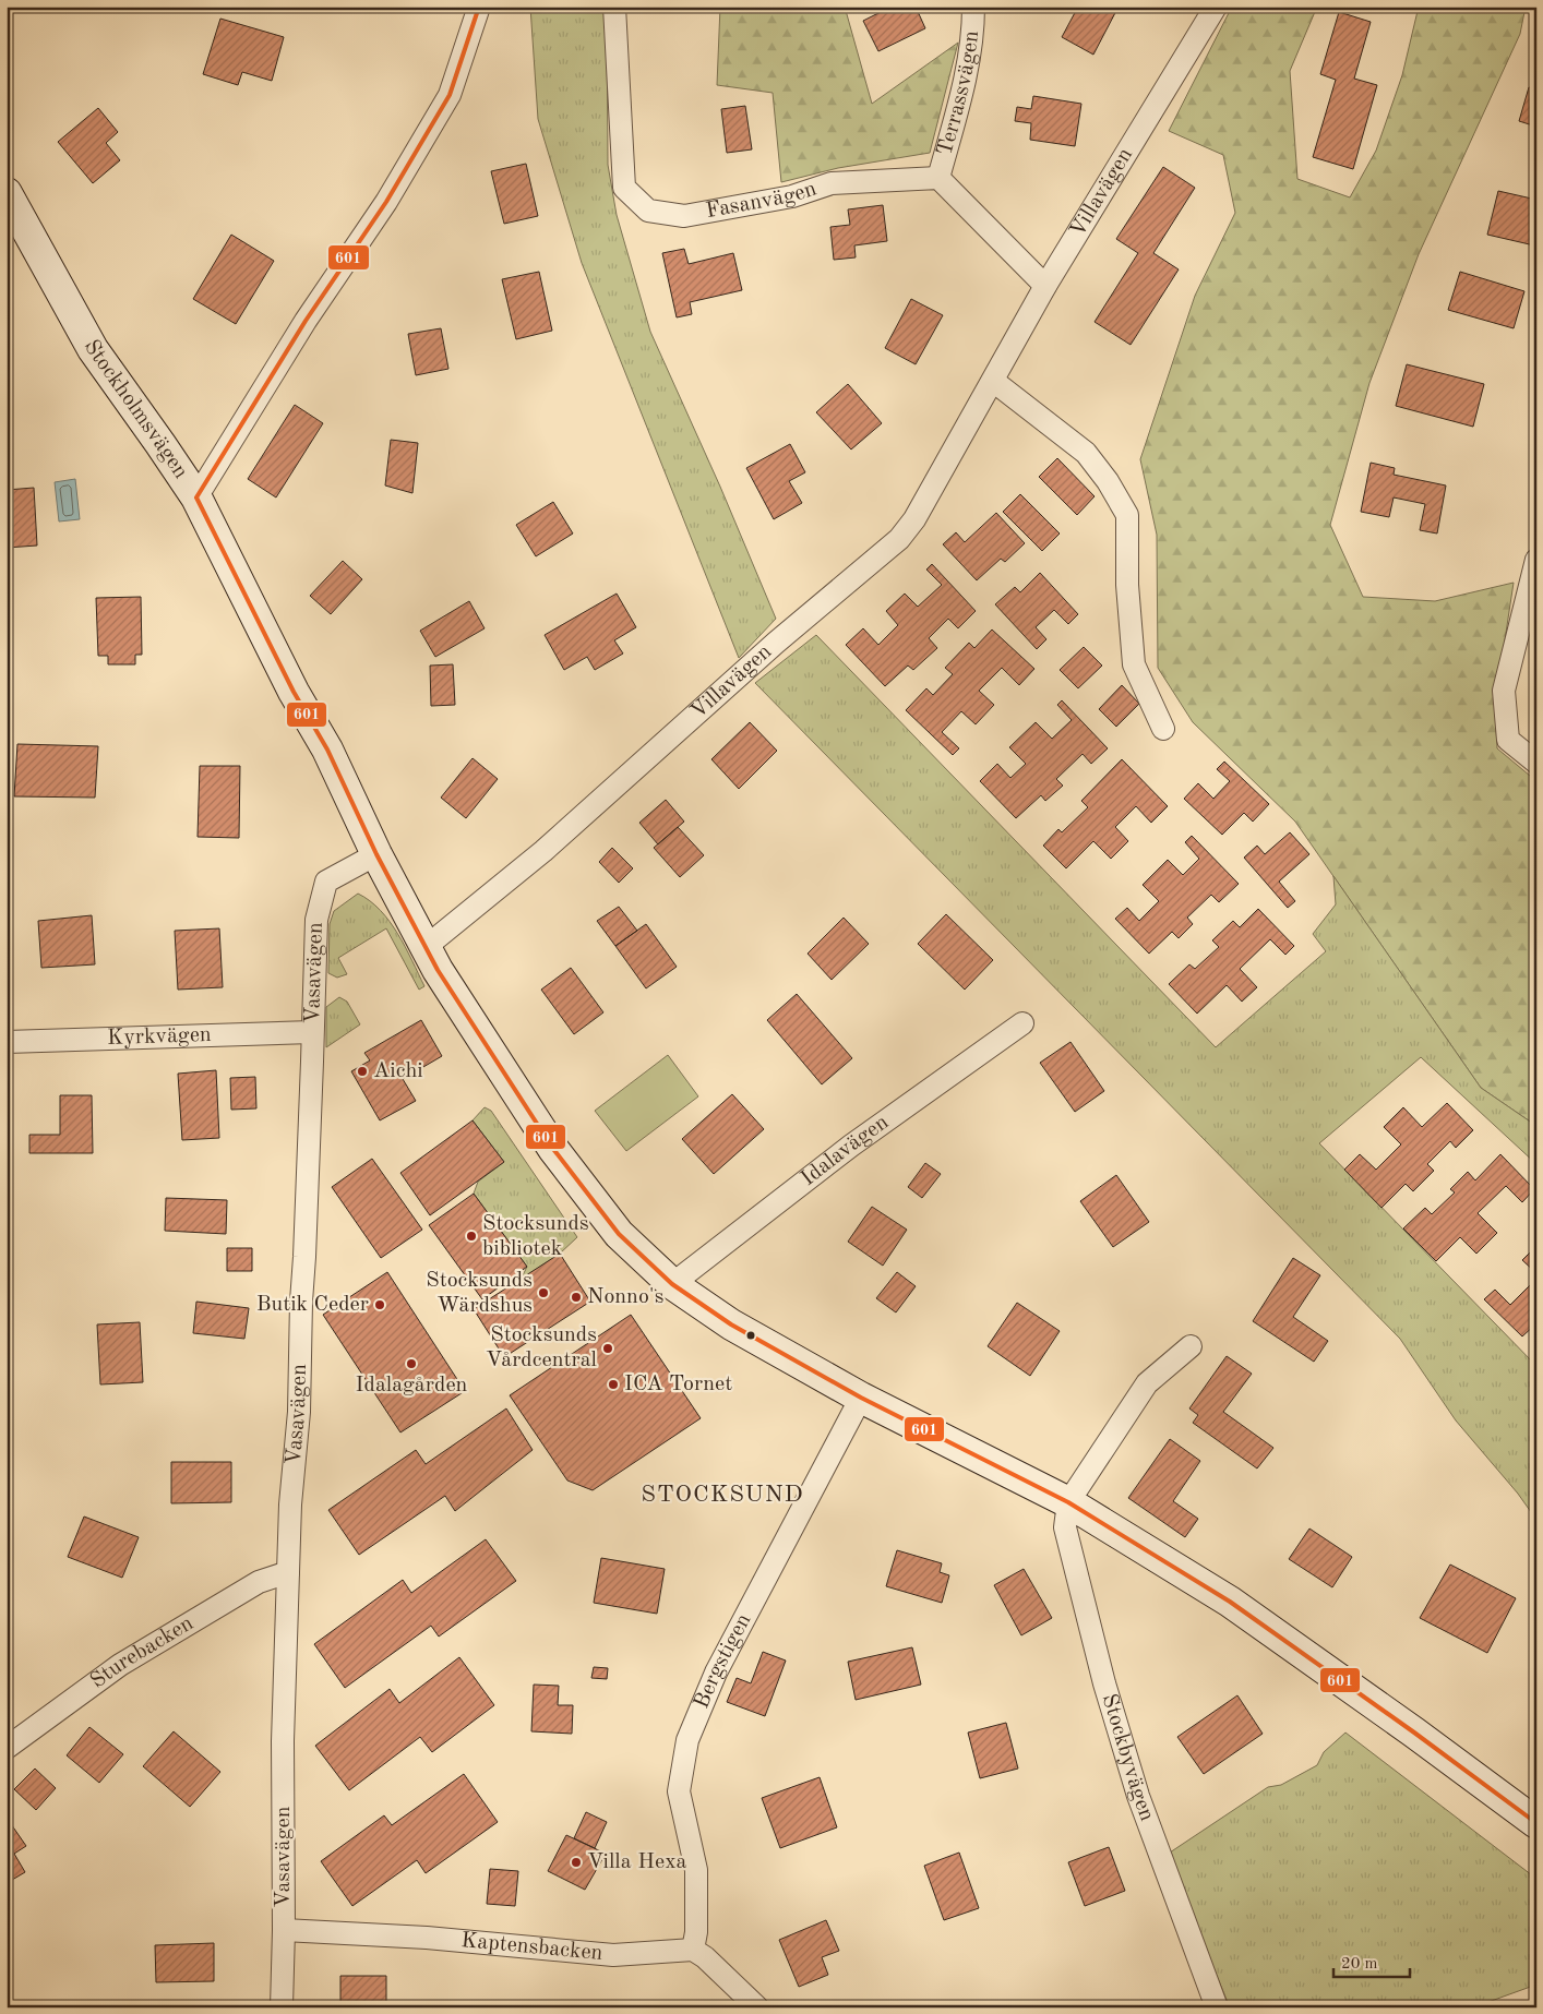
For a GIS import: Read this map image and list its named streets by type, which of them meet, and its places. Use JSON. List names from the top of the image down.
{
  "streets": {
    "street": [
      "Terrassvägen",
      "Villavägen",
      "Fasanvägen",
      "Stockholmsvägen",
      "Vasavägen",
      "Kyrkvägen",
      "Idalavägen",
      "Sturebacken",
      "Bergstigen",
      "Stockbyvägen",
      "Kaptensbacken"
    ]
  },
  "crossings": [
    ["Terrassvägen", "Fasanvägen"],
    ["Villavägen", "Stockholmsvägen"],
    ["Stockholmsvägen", "Vasavägen"],
    ["Stockholmsvägen", "Idalavägen"],
    ["Stockholmsvägen", "Bergstigen"],
    ["Stockholmsvägen", "Stockbyvägen"],
    ["Vasavägen", "Kyrkvägen"],
    ["Vasavägen", "Sturebacken"],
    ["Vasavägen", "Kaptensbacken"],
    ["Bergstigen", "Kaptensbacken"]
  ],
  "districts": ["STOCKSUND"],
  "places": [
    "Aichi",
    "Stocksunds bibliotek",
    "Stocksunds Wärdshus",
    "Nonno's",
    "Butik Ceder",
    "Stocksunds Vårdcentral",
    "Idalagården",
    "ICA Tornet",
    "Villa Hexa"
  ],
  "lines": ["transit line 601"],
  "scale_bar": "20 m"
}
